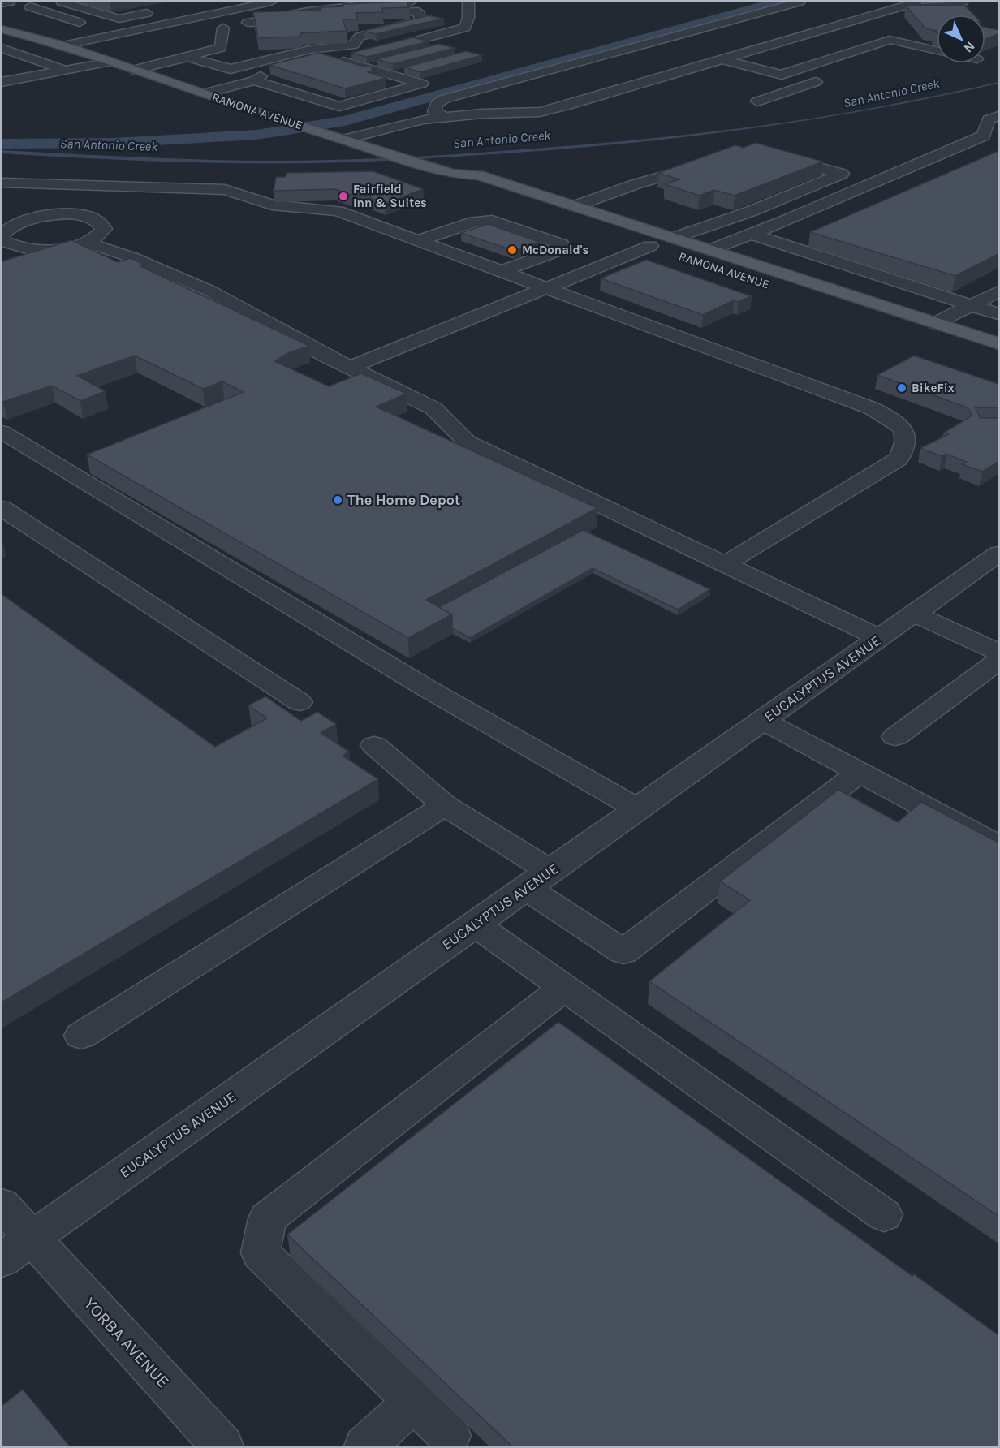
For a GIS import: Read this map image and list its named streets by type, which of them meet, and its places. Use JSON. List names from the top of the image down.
{
  "streets": {
    "main road": ["RAMONA AVENUE"],
    "street": ["EUCALYPTUS AVENUE", "YORBA AVENUE"]
  },
  "crossings": [
    ["EUCALYPTUS AVENUE", "YORBA AVENUE"]
  ],
  "water": ["San Antonio Creek"],
  "places": [
    "Fairfield Inn & Suites",
    "McDonald's",
    "BikeFix",
    "The Home Depot"
  ],
  "north": "bottom right"
}
